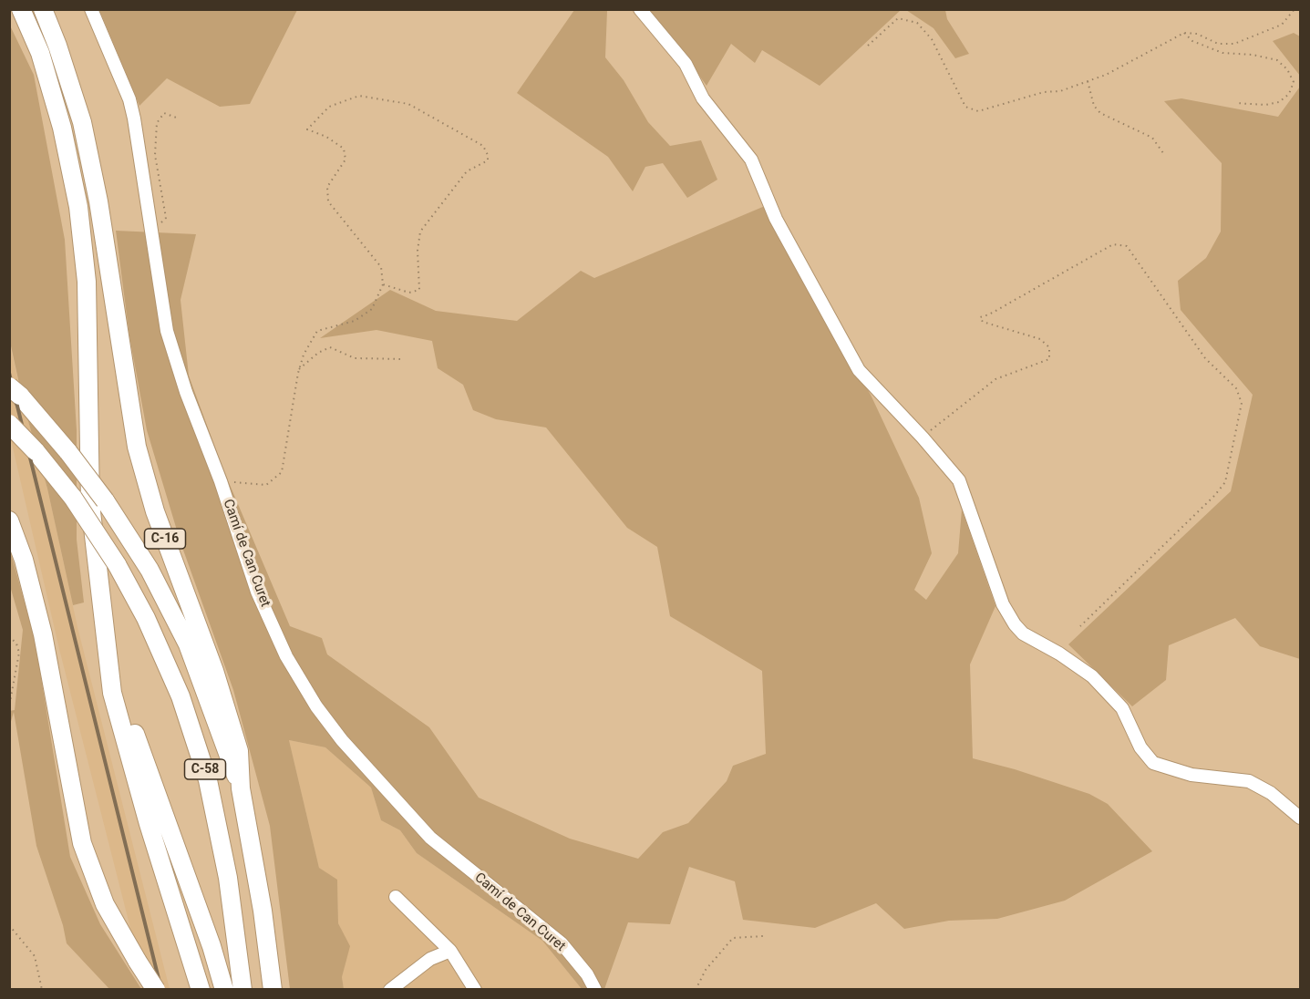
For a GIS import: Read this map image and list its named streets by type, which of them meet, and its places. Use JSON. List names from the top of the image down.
{
  "streets": {
    "highway": ["C-16", "C-58"],
    "street": ["Camí de Can Curet"]
  },
  "crossings": [
    ["C-16", "C-58"]
  ]
}
